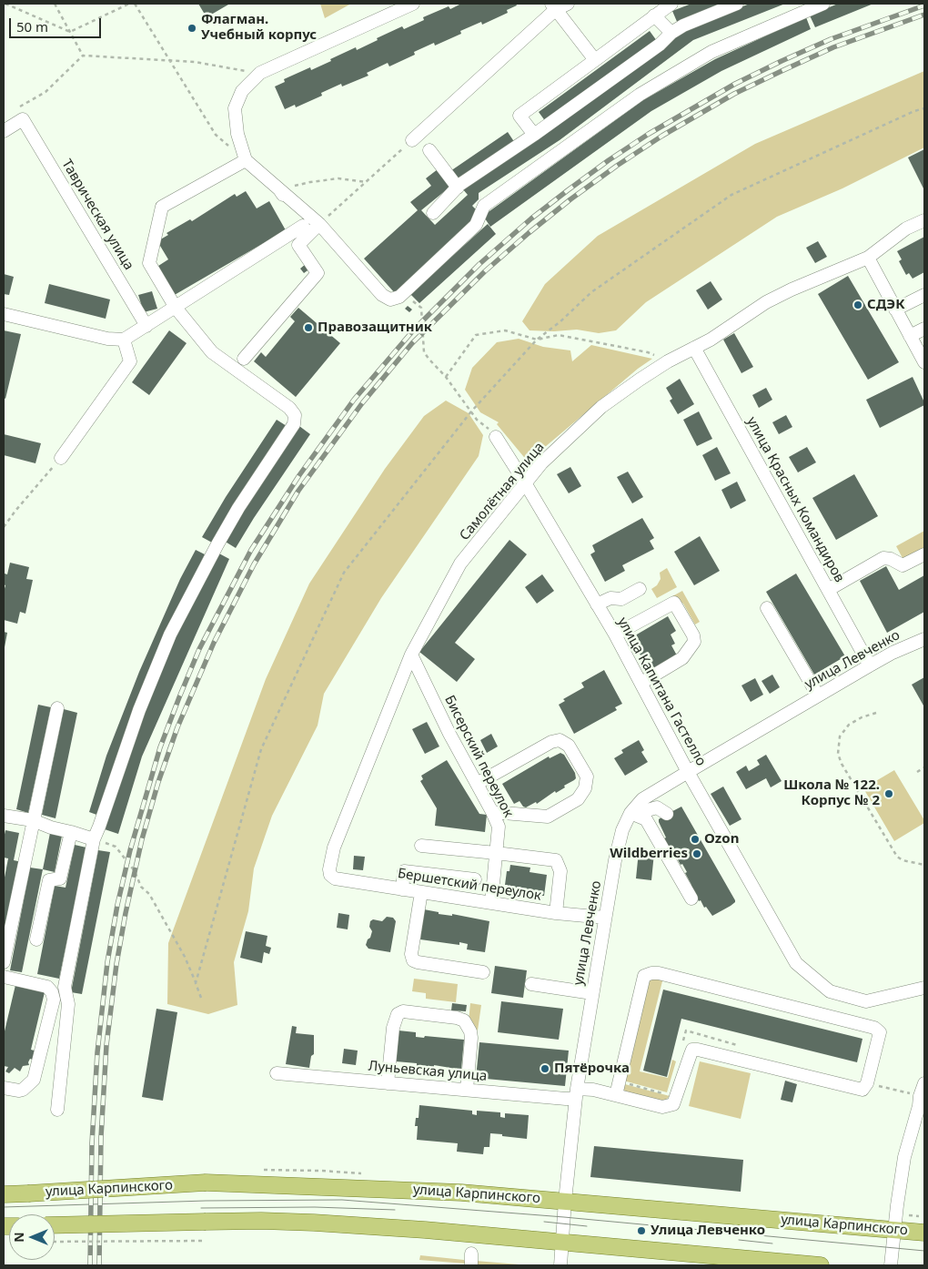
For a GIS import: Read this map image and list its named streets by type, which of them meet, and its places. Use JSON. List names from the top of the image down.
{
  "streets": {
    "main road": ["улица Карпинского"],
    "street": [
      "Таврическая улица",
      "Самолётная улица",
      "улица Красных Командиров",
      "улица Левченко",
      "улица Капитана Гастелло",
      "Бисерский переулок",
      "Бершетский переулок",
      "Луньевская улица"
    ]
  },
  "crossings": [
    ["Самолётная улица", "улица Красных Командиров"],
    ["Самолётная улица", "улица Капитана Гастелло"],
    ["Самолётная улица", "Бисерский переулок"],
    ["Самолётная улица", "Бершетский переулок"],
    ["улица Красных Командиров", "улица Левченко"],
    ["улица Левченко", "улица Капитана Гастелло"],
    ["улица Левченко", "Бершетский переулок"],
    ["улица Левченко", "Луньевская улица"],
    ["улица Левченко", "улица Карпинского"],
    ["Бисерский переулок", "Бершетский переулок"]
  ],
  "places": [
    "Флагман. Учебный корпус",
    "СДЭК",
    "Правозащитник",
    "Школа № 122. Корпус № 2",
    "Ozon",
    "Wildberries",
    "Пятёрочка",
    "Улица Левченко"
  ],
  "scale_bar": "50 m",
  "north": "left"
}
